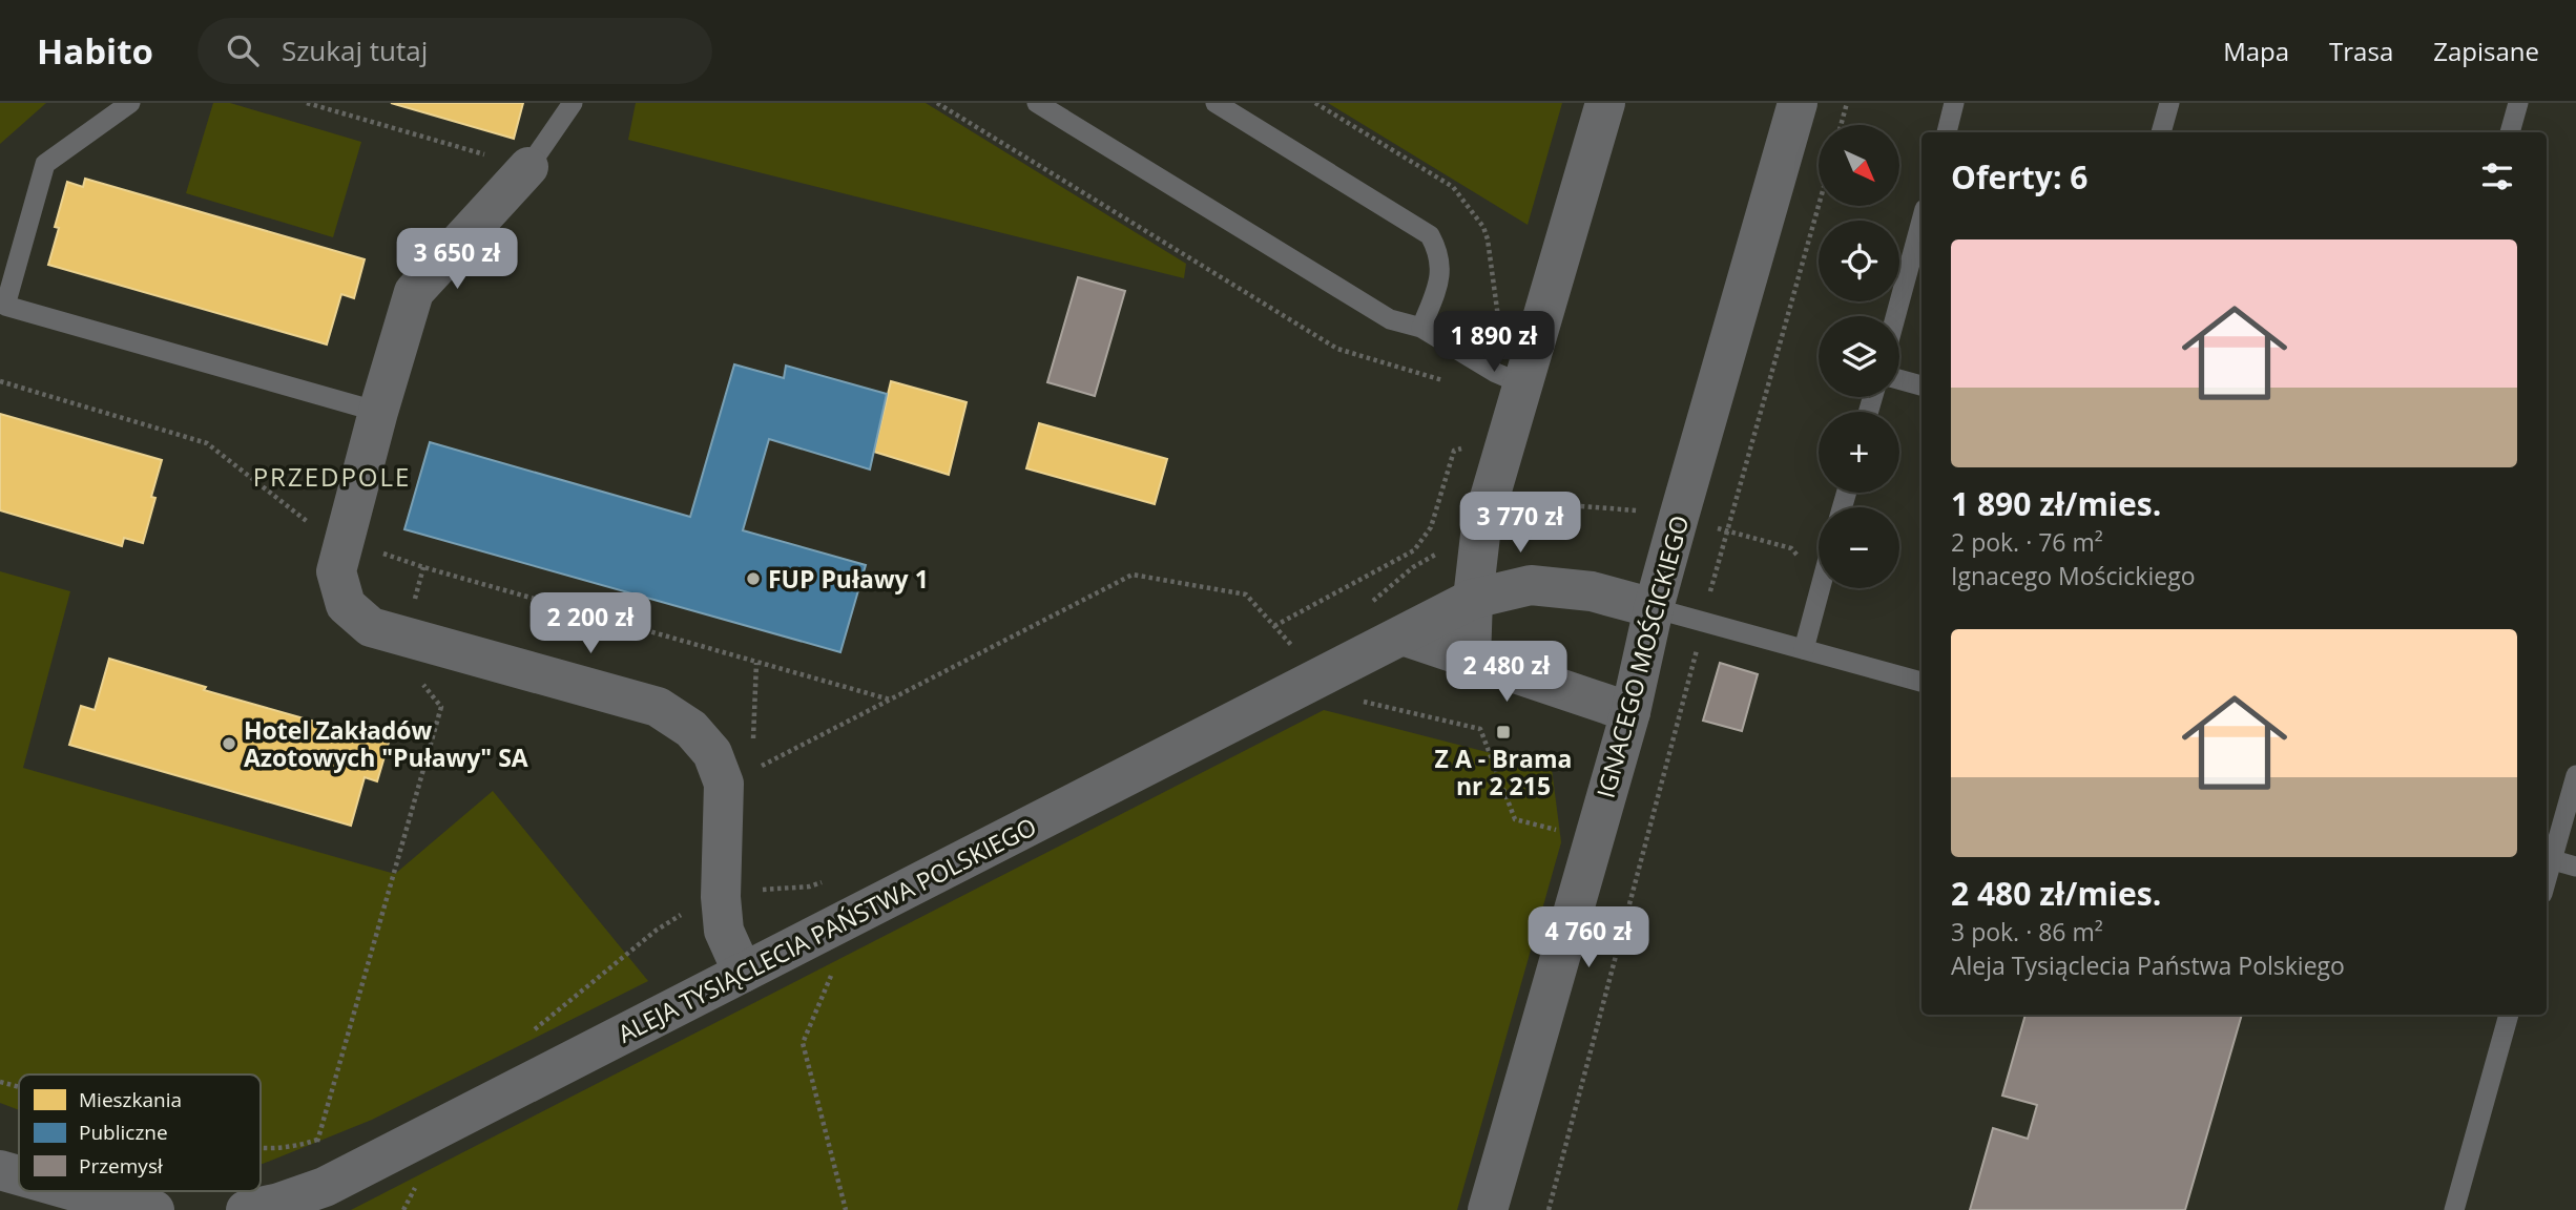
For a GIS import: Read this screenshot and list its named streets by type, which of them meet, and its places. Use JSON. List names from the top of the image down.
{
  "streets": {
    "street": ["IGNACEGO MOŚCICKIEGO", "ALEJA TYSIĄCLECIA PAŃSTWA POLSKIEGO"]
  },
  "crossings": [
    ["IGNACEGO MOŚCICKIEGO", "ALEJA TYSIĄCLECIA PAŃSTWA POLSKIEGO"]
  ],
  "districts": ["PRZEDPOLE"],
  "places": {
    "other": ["FUP Puławy 1", "Hotel Zakładów Azotowych \"Puławy\" SA"],
    "transit": ["Z A - Brama nr 2 215"]
  },
  "legend": ["Mieszkania", "Publiczne", "Przemysł"],
  "north": "bottom right",
  "page": {
    "header": "Habito",
    "search": "Szukaj tutaj",
    "nav": ["Mapa", "Trasa", "Zapisane"],
    "map_buttons": ["+", "−"],
    "heading": "Oferty: 6",
    "list": [
      {
        "name": "1 890 zł/mies.",
        "note": "2 pok. · 76 m² · Ignacego Mościckiego"
      },
      {
        "name": "2 480 zł/mies.",
        "note": "3 pok. · 86 m² · Aleja Tysiąclecia Państwa Polskiego"
      }
    ],
    "price": [
      "3 650 zł",
      "1 890 zł",
      "3 770 zł",
      "2 200 zł",
      "2 480 zł",
      "4 760 zł"
    ]
  }
}
